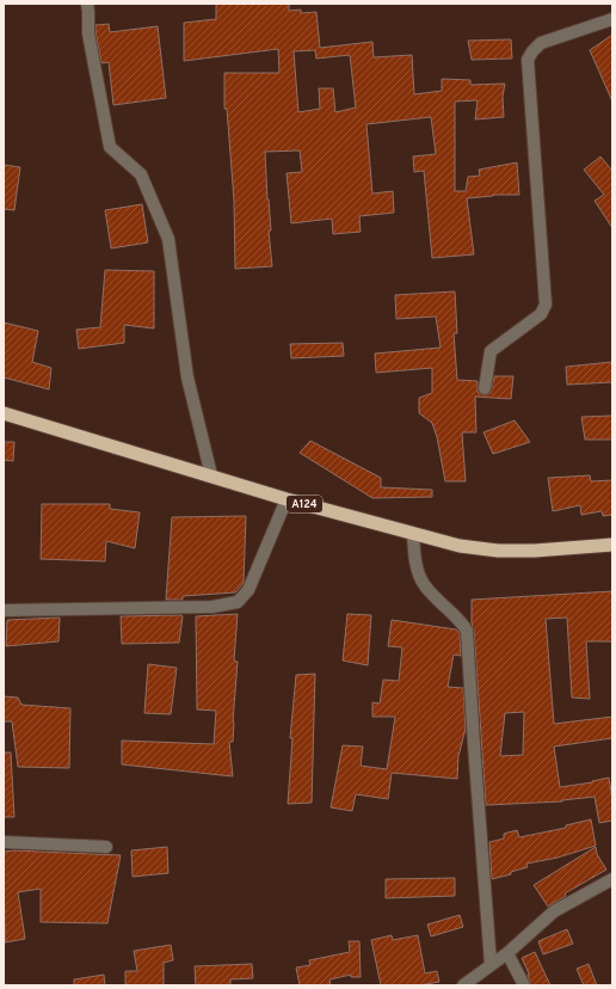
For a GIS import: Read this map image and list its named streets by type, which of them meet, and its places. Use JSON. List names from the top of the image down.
{
  "streets": {
    "highway": ["A124"]
  }
}
